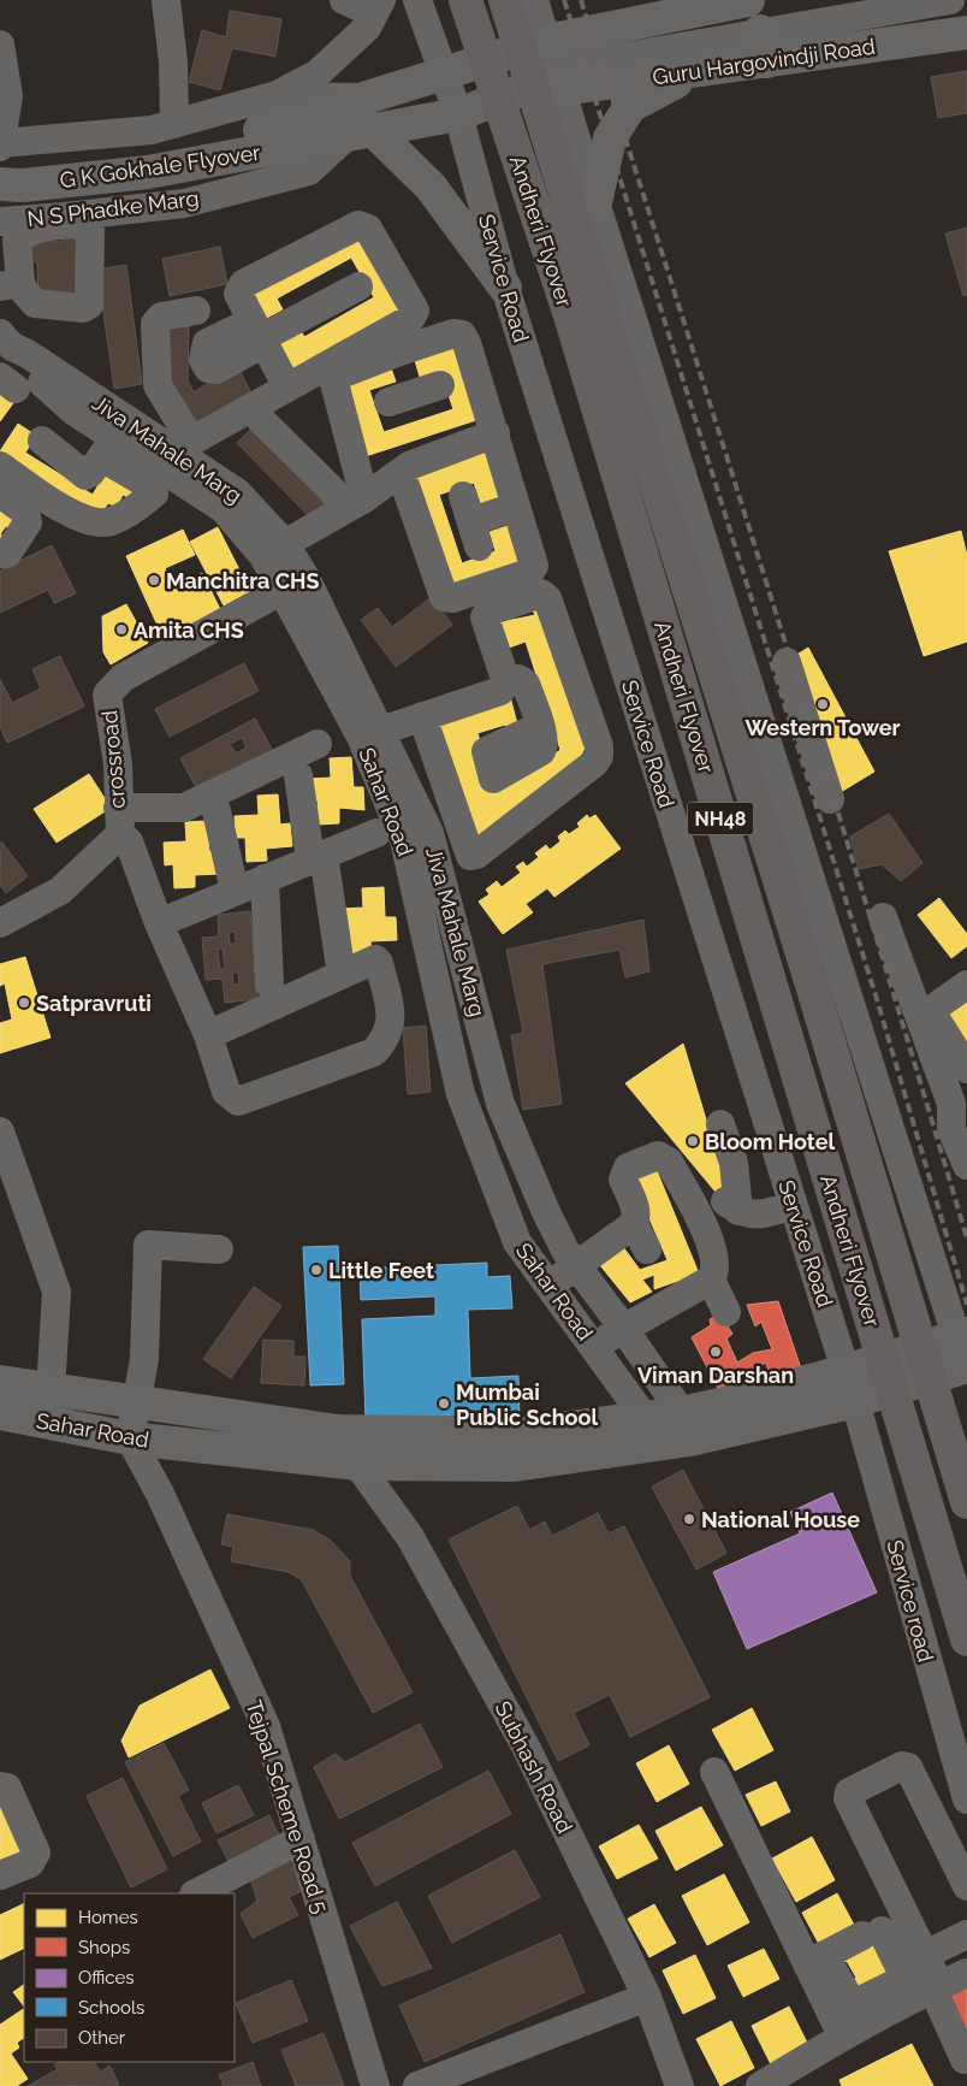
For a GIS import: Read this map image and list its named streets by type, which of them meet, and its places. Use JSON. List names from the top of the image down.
{
  "streets": {
    "highway": ["Andheri Flyover", "NH48"],
    "main road": ["Guru Hargovindji Road", "G K Gokhale Flyover", "Sahar Road"],
    "street": [
      "N S Phadke Marg",
      "Service Road",
      "Jiva Mahale Marg",
      "crossroad",
      "Service road",
      "Subhash Road",
      "Tejpal Scheme Road 5"
    ]
  },
  "crossings": [
    ["G K Gokhale Flyover", "N S Phadke Marg"],
    ["Service Road", "Sahar Road"],
    ["Service Road", "Service road"],
    ["Jiva Mahale Marg", "crossroad"],
    ["Jiva Mahale Marg", "Sahar Road"],
    ["Sahar Road", "Service road"],
    ["Sahar Road", "Subhash Road"],
    ["Sahar Road", "Tejpal Scheme Road 5"]
  ],
  "places": [
    "Manchitra CHS",
    "Amita CHS",
    "Western Tower",
    "Satpravruti",
    "Bloom Hotel",
    "Little Feet",
    "Viman Darshan",
    "Mumbai Public School",
    "National House"
  ],
  "legend": [
    "Homes",
    "Shops",
    "Offices",
    "Schools",
    "Other"
  ]
}
